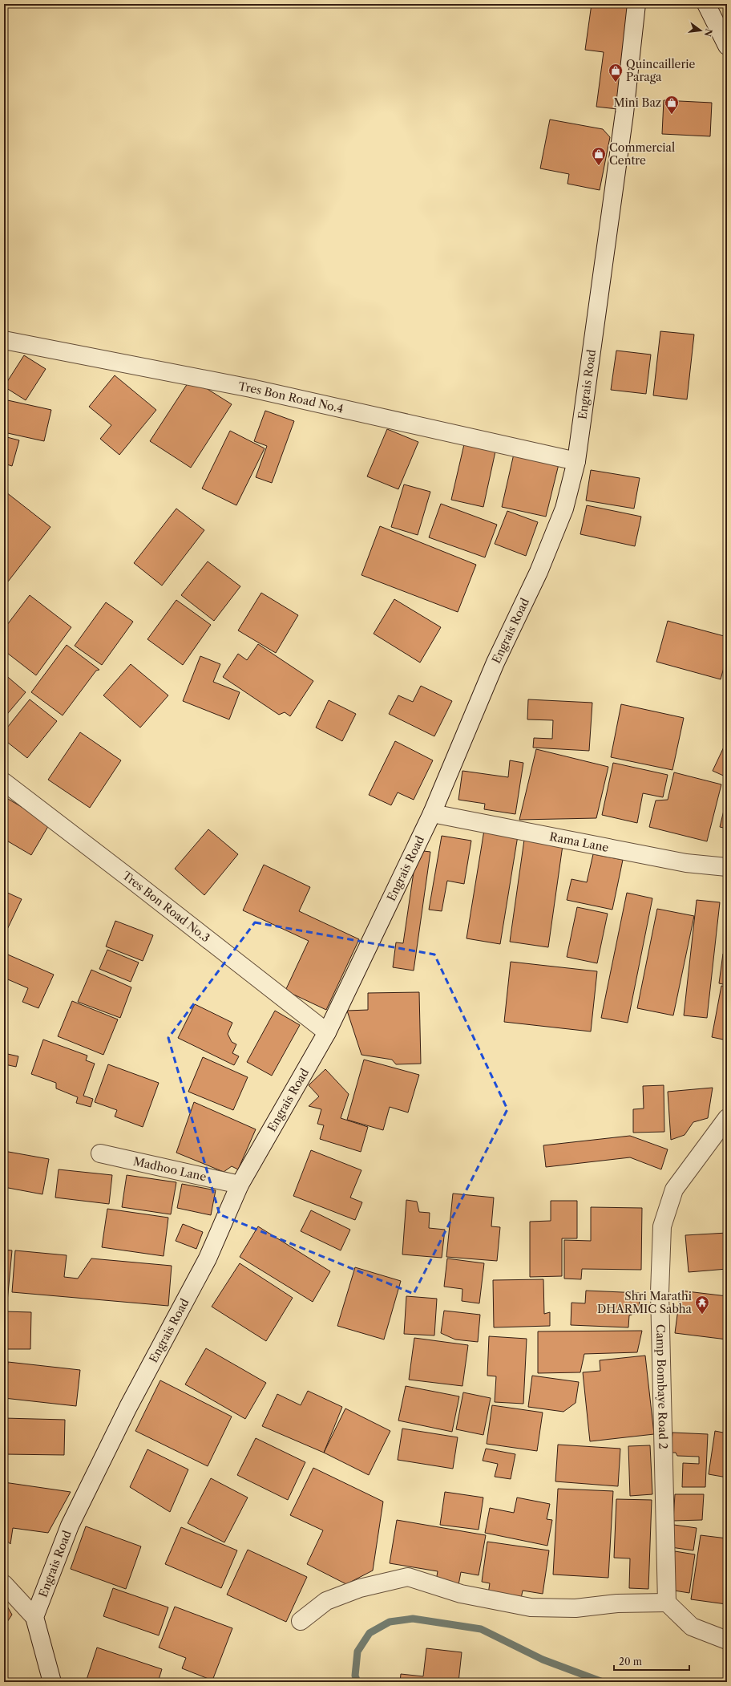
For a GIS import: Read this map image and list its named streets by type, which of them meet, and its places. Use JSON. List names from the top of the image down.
{
  "streets": {
    "street": [
      "Engrais Road",
      "Tres Bon Road No.4",
      "Rama Lane",
      "Tres Bon Road No.3",
      "Madhoo Lane",
      "Camp Bombaye Road 2"
    ]
  },
  "crossings": [
    ["Engrais Road", "Tres Bon Road No.4"],
    ["Engrais Road", "Rama Lane"],
    ["Engrais Road", "Tres Bon Road No.3"],
    ["Engrais Road", "Madhoo Lane"]
  ],
  "places": {
    "shop": ["Quincaillerie Paraga", "Mini Baz", "Commercial Centre"],
    "temple": ["Shri Marathi DHARMIC Sabha"]
  },
  "scale_bar": "20 m",
  "north": "right"
}
